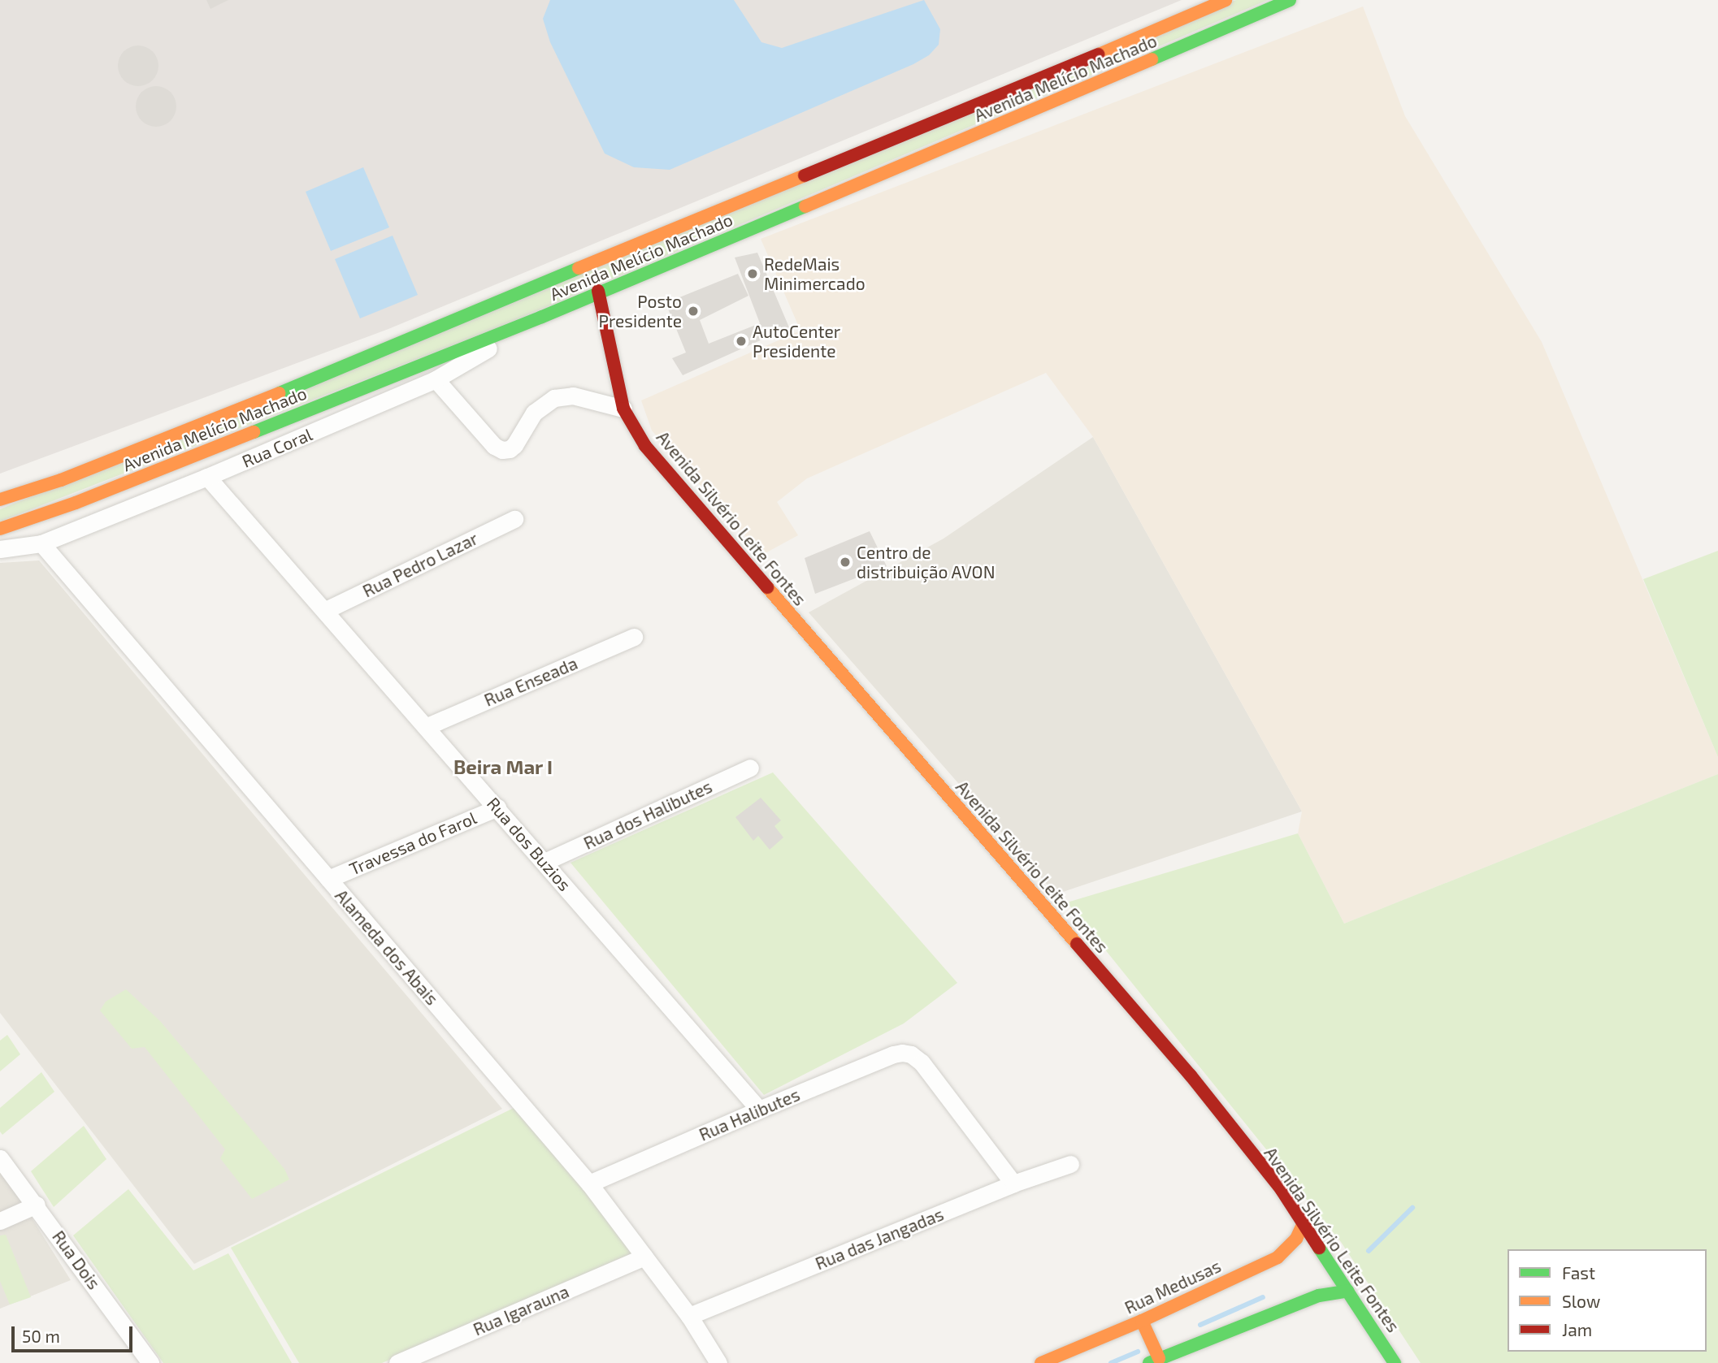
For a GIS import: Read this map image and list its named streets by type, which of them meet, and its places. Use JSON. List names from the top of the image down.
{
  "streets": {
    "main road": ["Avenida Melício Machado", "Avenida Silvério Leite Fontes", "Rua Medusas"],
    "street": [
      "Rua Coral",
      "Rua Pedro Lazar",
      "Rua Enseada",
      "Rua dos Halibutes",
      "Travessa do Farol",
      "Rua dos Buzios",
      "Alameda dos Abais",
      "Rua Halibutes",
      "Rua das Jangadas",
      "Rua Dois",
      "Rua Igarauna"
    ]
  },
  "crossings": [
    ["Avenida Melício Machado", "Rua Coral"],
    ["Avenida Melício Machado", "Avenida Silvério Leite Fontes"],
    ["Rua Coral", "Rua dos Buzios"],
    ["Rua Coral", "Alameda dos Abais"],
    ["Avenida Silvério Leite Fontes", "Rua Medusas"],
    ["Rua Pedro Lazar", "Rua dos Buzios"],
    ["Rua Enseada", "Rua dos Buzios"],
    ["Rua dos Halibutes", "Rua dos Buzios"],
    ["Travessa do Farol", "Rua dos Buzios"],
    ["Travessa do Farol", "Alameda dos Abais"],
    ["Rua dos Buzios", "Rua Halibutes"],
    ["Alameda dos Abais", "Rua Halibutes"],
    ["Alameda dos Abais", "Rua das Jangadas"],
    ["Alameda dos Abais", "Rua Igarauna"],
    ["Rua Halibutes", "Rua das Jangadas"]
  ],
  "districts": ["Beira Mar I"],
  "places": [
    "RedeMais Minimercado",
    "Posto Presidente",
    "AutoCenter Presidente",
    "Centro de distribuição AVON"
  ],
  "legend": ["Fast", "Slow", "Jam"],
  "scale_bar": "50 m"
}
